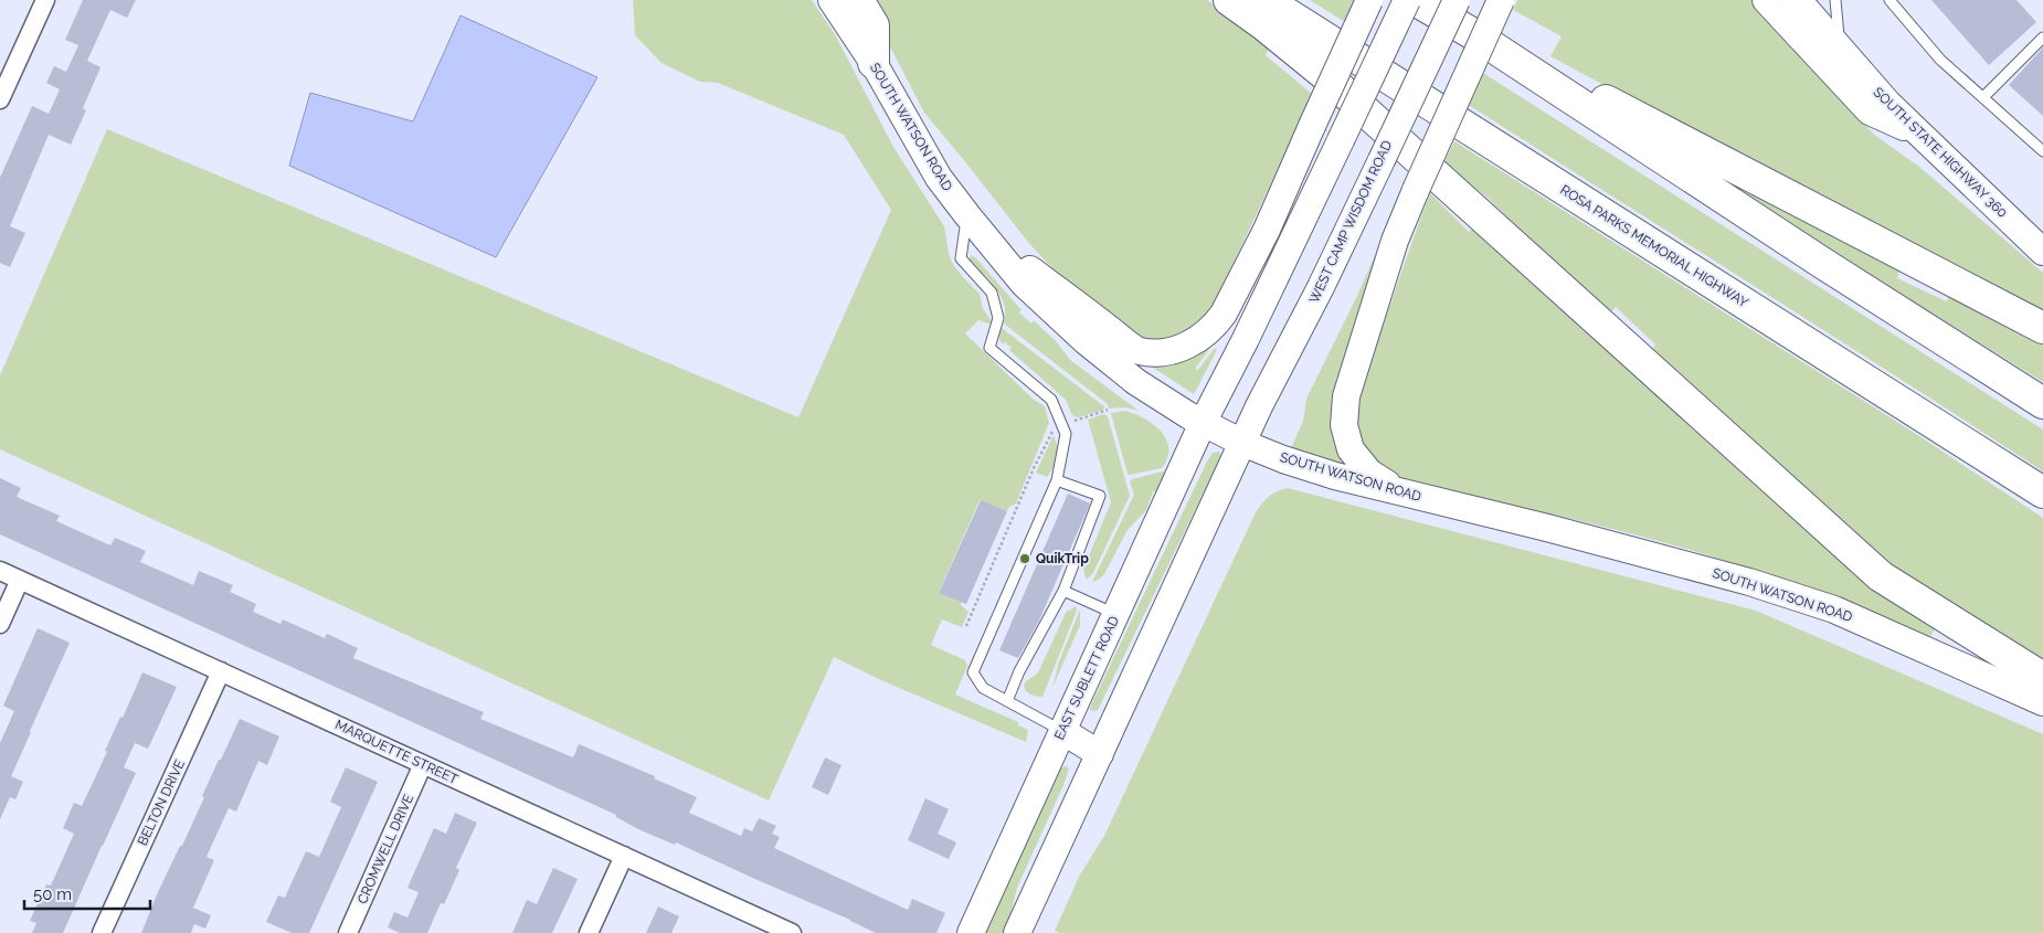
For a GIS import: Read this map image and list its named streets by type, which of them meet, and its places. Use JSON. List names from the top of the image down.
{
  "streets": {
    "highway": ["ROSA PARKS MEMORIAL HIGHWAY"],
    "main road": [
      "SOUTH WATSON ROAD",
      "SOUTH STATE HIGHWAY 360",
      "WEST CAMP WISDOM ROAD",
      "EAST SUBLETT ROAD"
    ],
    "street": ["MARQUETTE STREET", "BELTON DRIVE", "CROMWELL DRIVE"]
  },
  "crossings": [
    ["SOUTH WATSON ROAD", "WEST CAMP WISDOM ROAD"],
    ["SOUTH WATSON ROAD", "EAST SUBLETT ROAD"],
    ["MARQUETTE STREET", "BELTON DRIVE"],
    ["MARQUETTE STREET", "CROMWELL DRIVE"]
  ],
  "places": ["QuikTrip"],
  "scale_bar": "50 m"
}
